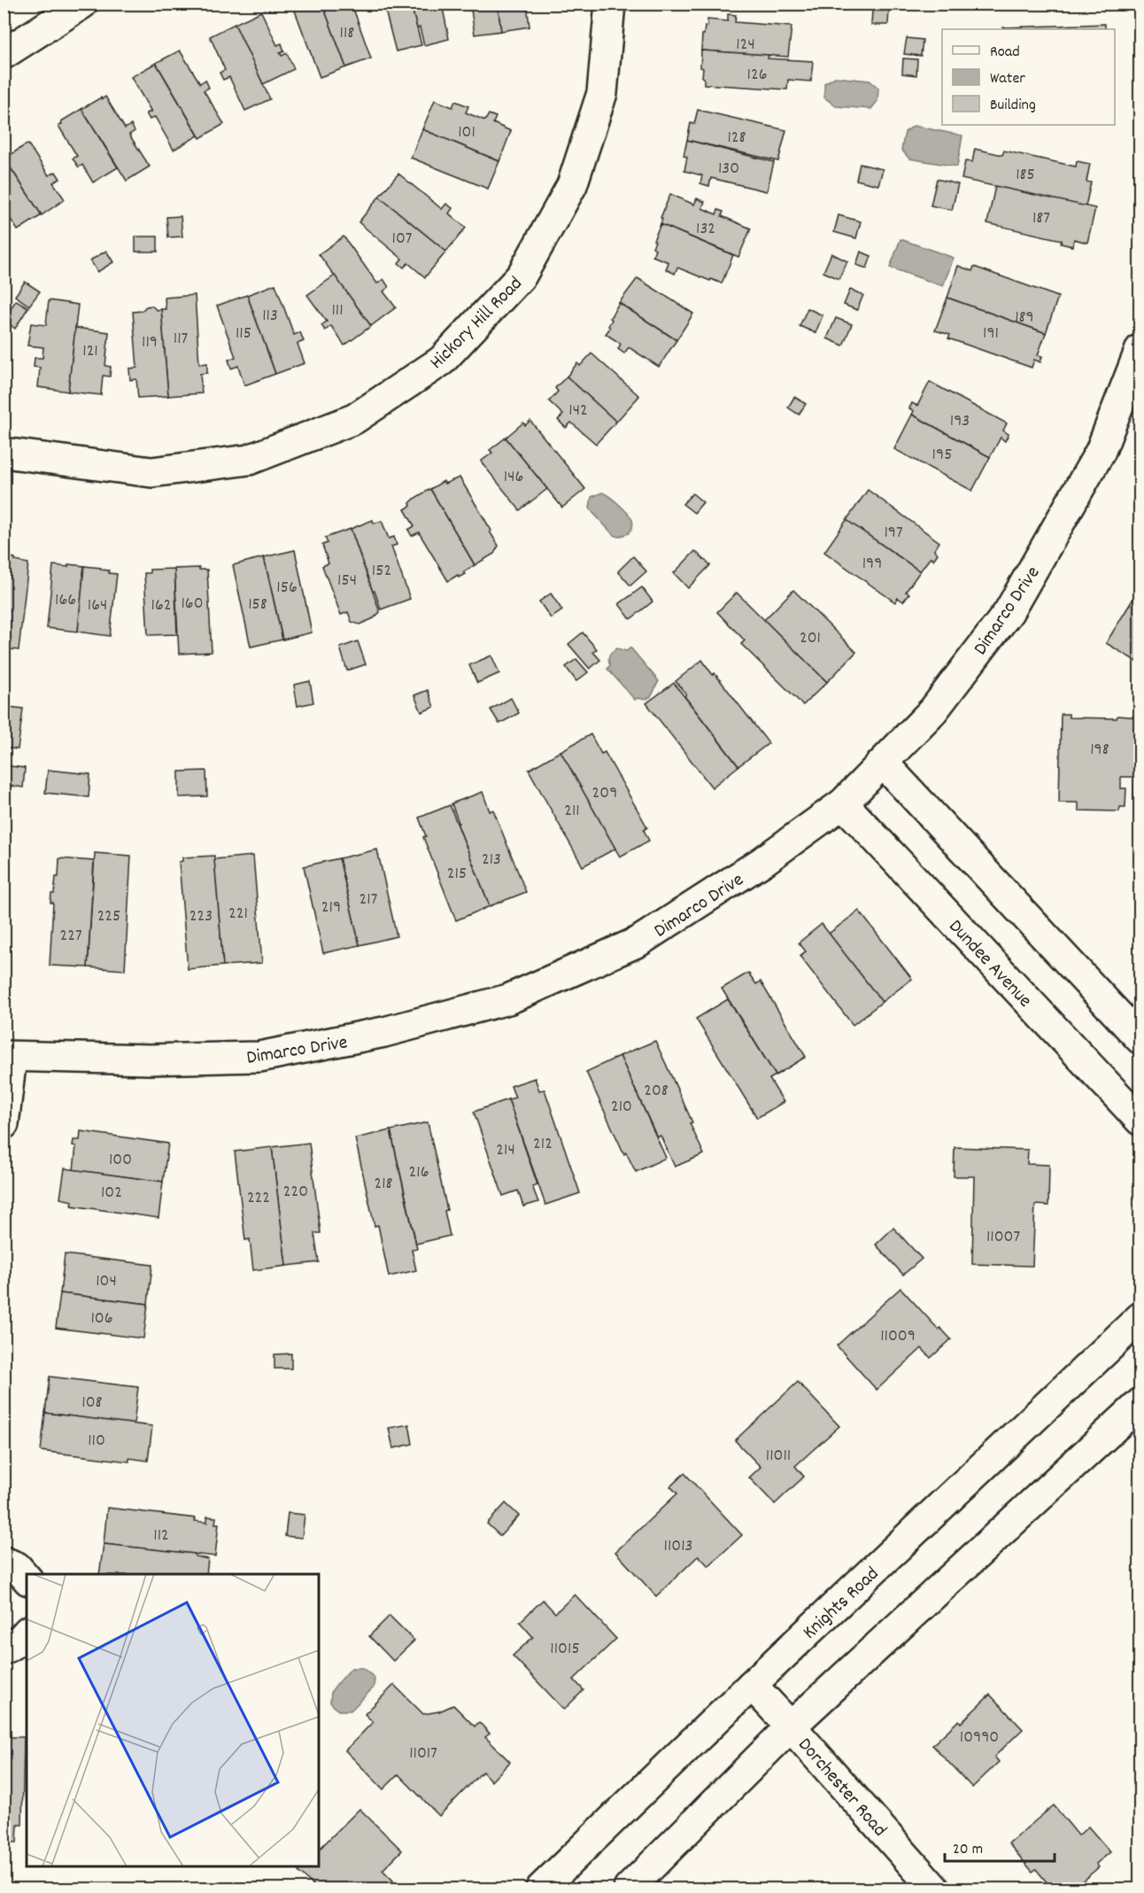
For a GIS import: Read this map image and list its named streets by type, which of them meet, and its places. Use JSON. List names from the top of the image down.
{
  "streets": {
    "street": [
      "Hickory Hill Road",
      "Dimarco Drive",
      "Dundee Avenue",
      "Knights Road",
      "Dorchester Road"
    ]
  },
  "crossings": [
    ["Dimarco Drive", "Dundee Avenue"],
    ["Knights Road", "Dorchester Road"]
  ],
  "house_numbers": [
    "118",
    "124",
    "126",
    "101",
    "128",
    "130",
    "185",
    "187",
    "132",
    "107",
    "111",
    "113",
    "189",
    "115",
    "191",
    "117",
    "119",
    "121",
    "142",
    "193",
    "195",
    "146",
    "197",
    "199",
    "152",
    "154",
    "156",
    "166",
    "160",
    "158",
    "164",
    "162",
    "201",
    "198",
    "209",
    "211",
    "213",
    "215",
    "217",
    "219",
    "221",
    "225",
    "223",
    "227",
    "208",
    "210",
    "212",
    "214",
    "100",
    "216",
    "218",
    "220",
    "102",
    "222",
    "11007",
    "104",
    "106",
    "11009",
    "108",
    "110",
    "11011",
    "112",
    "11013",
    "11015",
    "10990",
    "11017"
  ],
  "legend": ["Road", "Water", "Building"],
  "scale_bar": "20 m"
}
